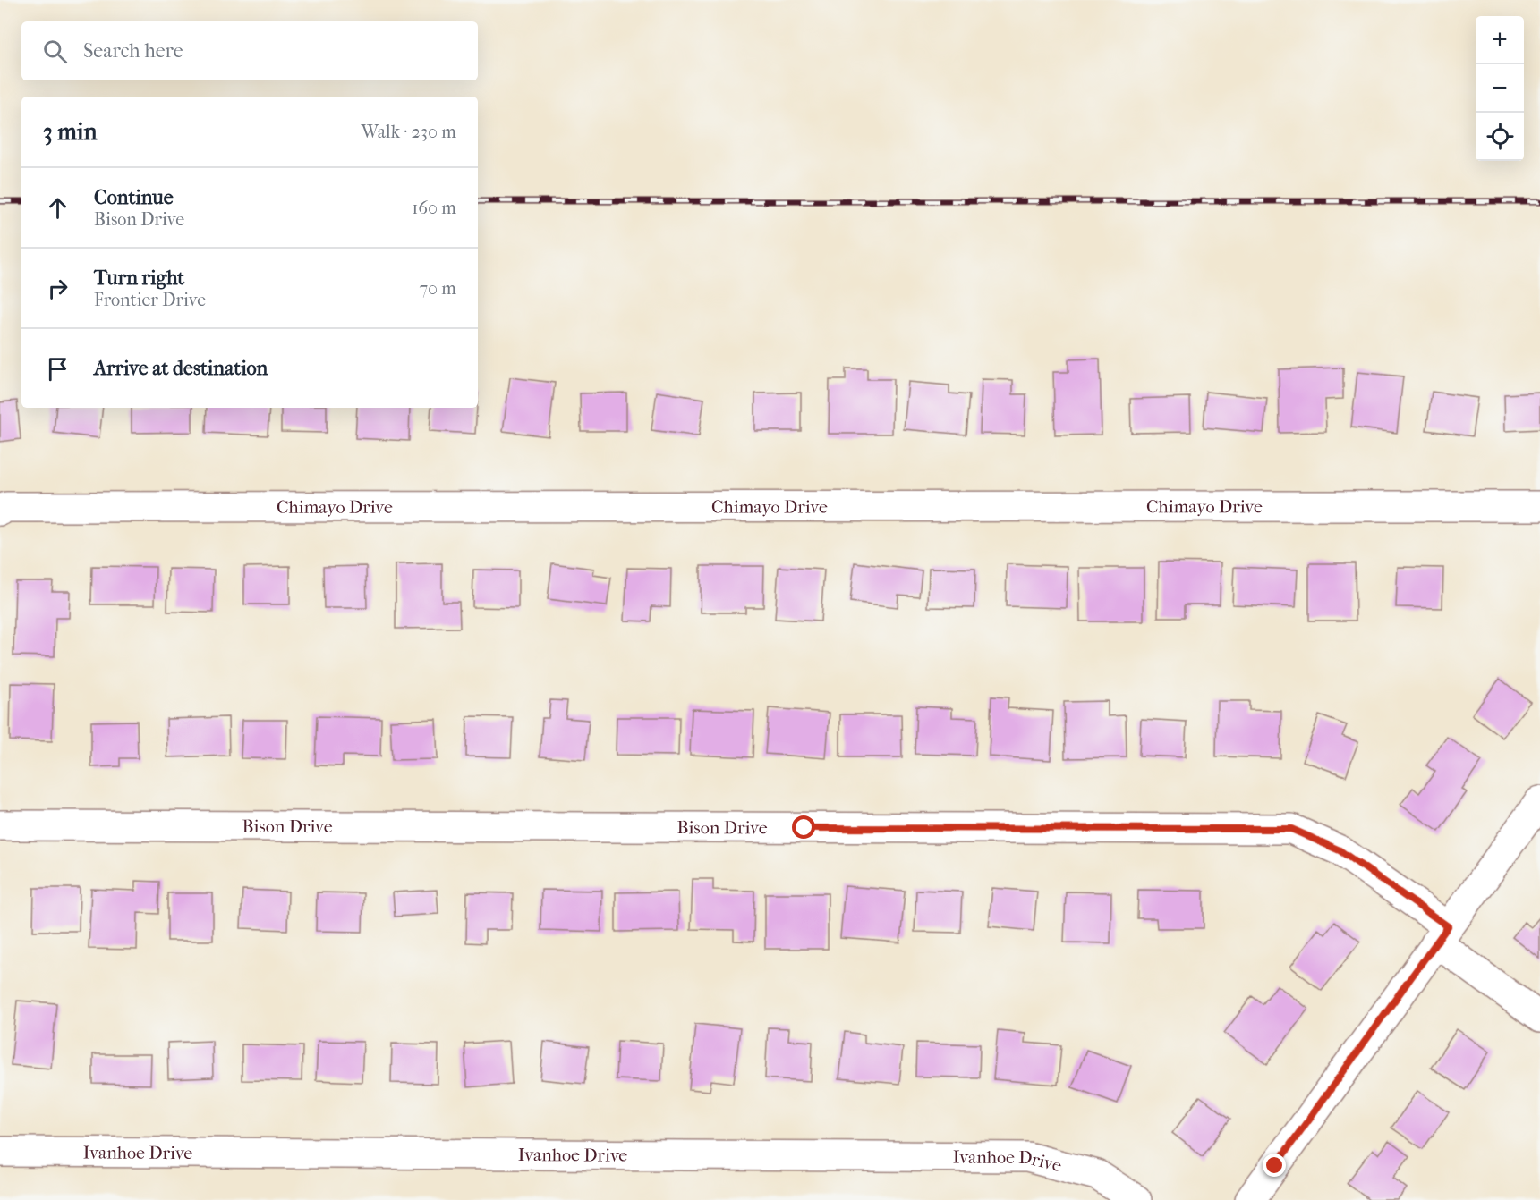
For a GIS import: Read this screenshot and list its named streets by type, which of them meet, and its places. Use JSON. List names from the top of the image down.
{
  "streets": {
    "street": ["Chimayo Drive", "Bison Drive", "Ivanhoe Drive"]
  },
  "page": {
    "map_buttons": ["+", "−"],
    "search": "Search here",
    "heading": ["3 min", "Walk · 230 m"],
    "list": [
      ["Continue", "Bison Drive", "160 m"],
      ["Turn right", "Frontier Drive", "70 m"],
      "Arrive at destination"
    ]
  }
}
